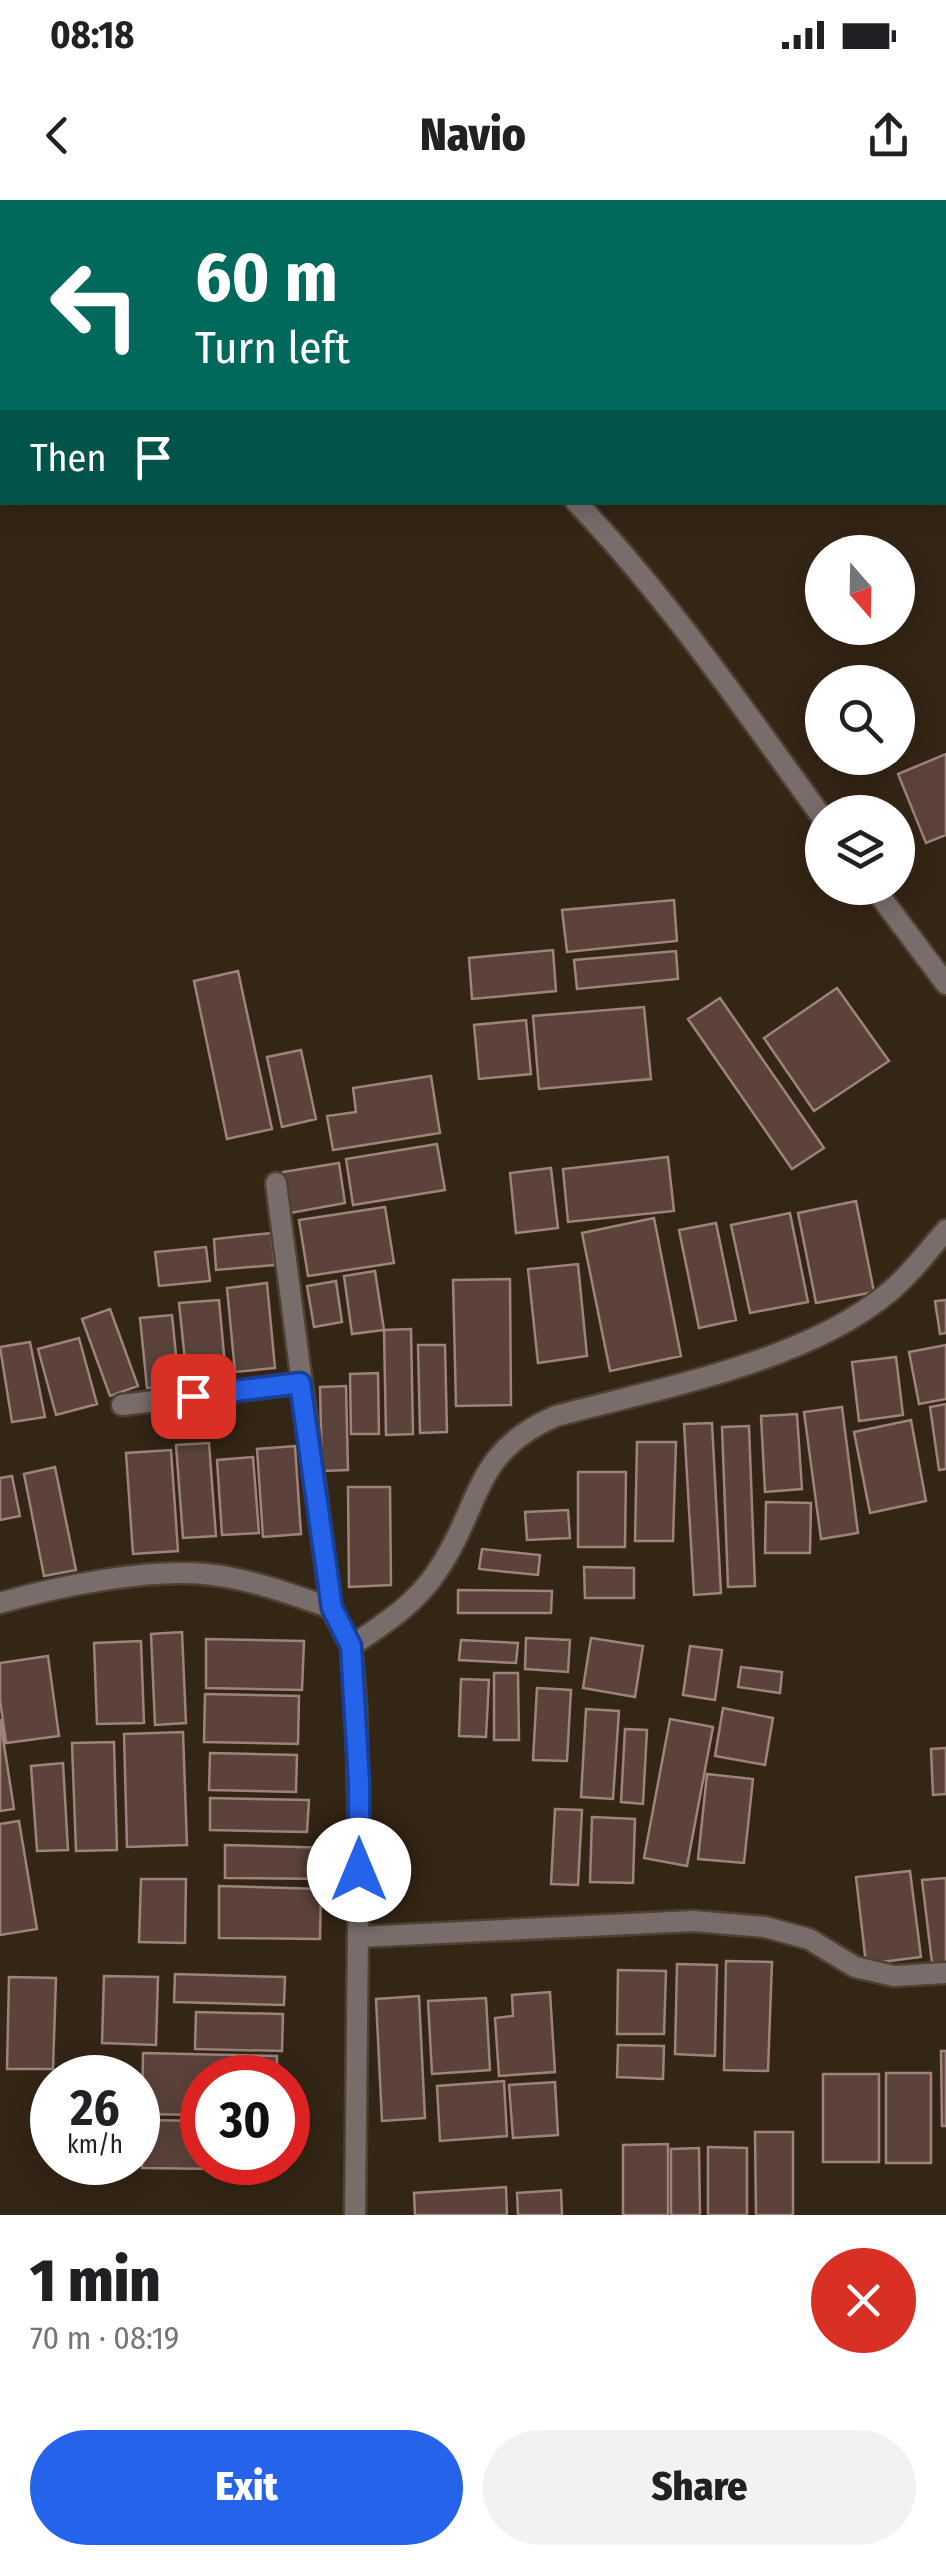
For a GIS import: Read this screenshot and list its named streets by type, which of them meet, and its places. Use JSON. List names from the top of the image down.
{
  "north": "bottom",
  "page": {
    "status": "08:18",
    "header": "Navio",
    "turn": ["60 m", "Turn left"],
    "then": "Then",
    "speed": "26 km/h",
    "limit": "30",
    "heading": ["1 min", "70 m · 08:19"],
    "buttons": ["Exit", "Share"]
  }
}
